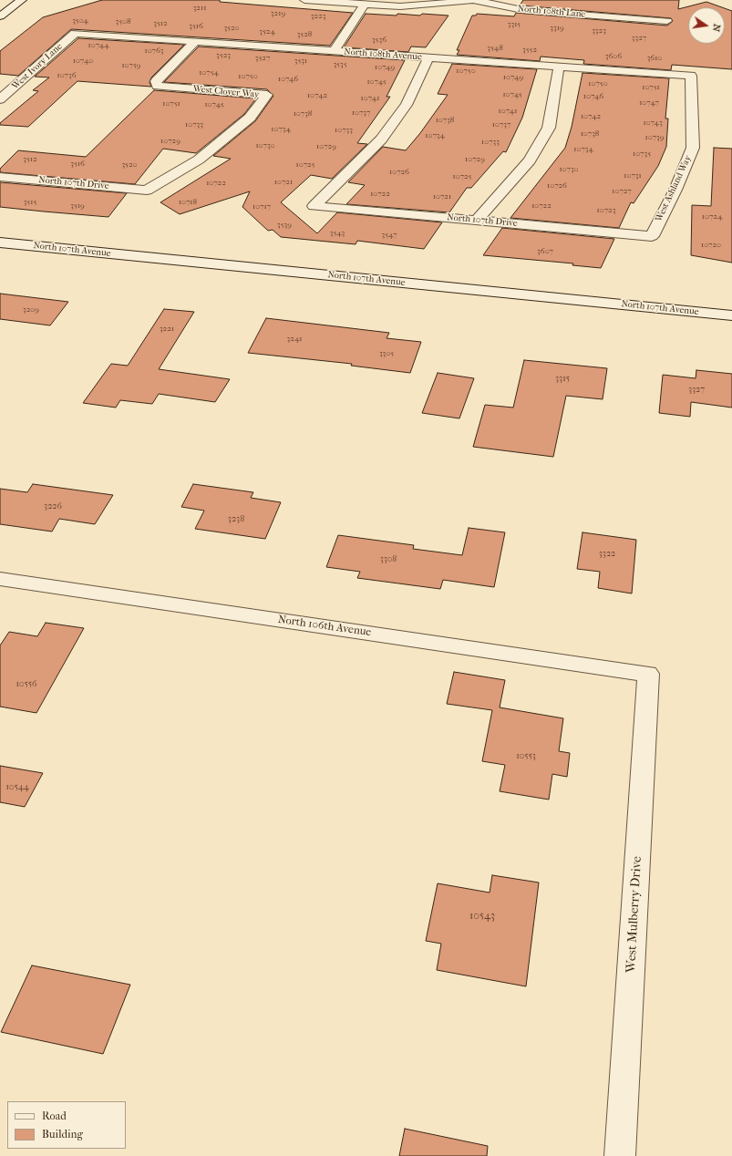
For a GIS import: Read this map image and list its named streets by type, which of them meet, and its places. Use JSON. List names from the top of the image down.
{
  "streets": {
    "street": [
      "North 108th Lane",
      "North 108th Avenue",
      "West Ivory Lane",
      "West Clover Way",
      "North 107th Drive",
      "West Ashland Way",
      "North 107th Avenue",
      "North 106th Avenue",
      "West Mulberry Drive"
    ]
  },
  "crossings": [
    ["North 108th Avenue", "West Ivory Lane"],
    ["North 108th Avenue", "West Clover Way"],
    ["North 108th Avenue", "North 107th Drive"],
    ["North 108th Avenue", "West Ashland Way"],
    ["West Clover Way", "North 107th Drive"],
    ["North 107th Drive", "West Ashland Way"],
    ["North 106th Avenue", "West Mulberry Drive"]
  ],
  "house_numbers": [
    "3211",
    "3219",
    "3223",
    "3504",
    "3508",
    "3512",
    "3315",
    "3516",
    "3520",
    "3319",
    "3323",
    "3524",
    "3528",
    "3327",
    "3536",
    "10744",
    "3548",
    "3552",
    "10763",
    "3523",
    "3606",
    "3527",
    "3610",
    "10740",
    "3531",
    "3535",
    "10759",
    "10749",
    "10750",
    "10754",
    "10736",
    "10750",
    "10749",
    "10746",
    "10745",
    "10750",
    "10751",
    "10745",
    "10742",
    "10746",
    "10741",
    "10747",
    "10751",
    "10745",
    "10741",
    "10737",
    "10738",
    "10742",
    "10738",
    "10743",
    "10733",
    "10737",
    "10734",
    "10733",
    "10738",
    "10734",
    "10739",
    "10729",
    "10733",
    "10730",
    "10729",
    "10734",
    "10735",
    "3512",
    "10729",
    "3516",
    "3520",
    "10725",
    "10730",
    "10726",
    "10731",
    "10725",
    "10721",
    "10722",
    "10726",
    "10727",
    "10722",
    "10721",
    "3515",
    "10718",
    "3519",
    "10722",
    "10717",
    "10723",
    "10724",
    "3539",
    "3543",
    "3547",
    "10720",
    "3607",
    "3209",
    "3221",
    "3241",
    "3305",
    "3315",
    "3327",
    "3226",
    "3238",
    "3322",
    "3308",
    "10556",
    "10553",
    "10544",
    "10543"
  ],
  "legend": ["Road", "Building"],
  "north": "right"
}
